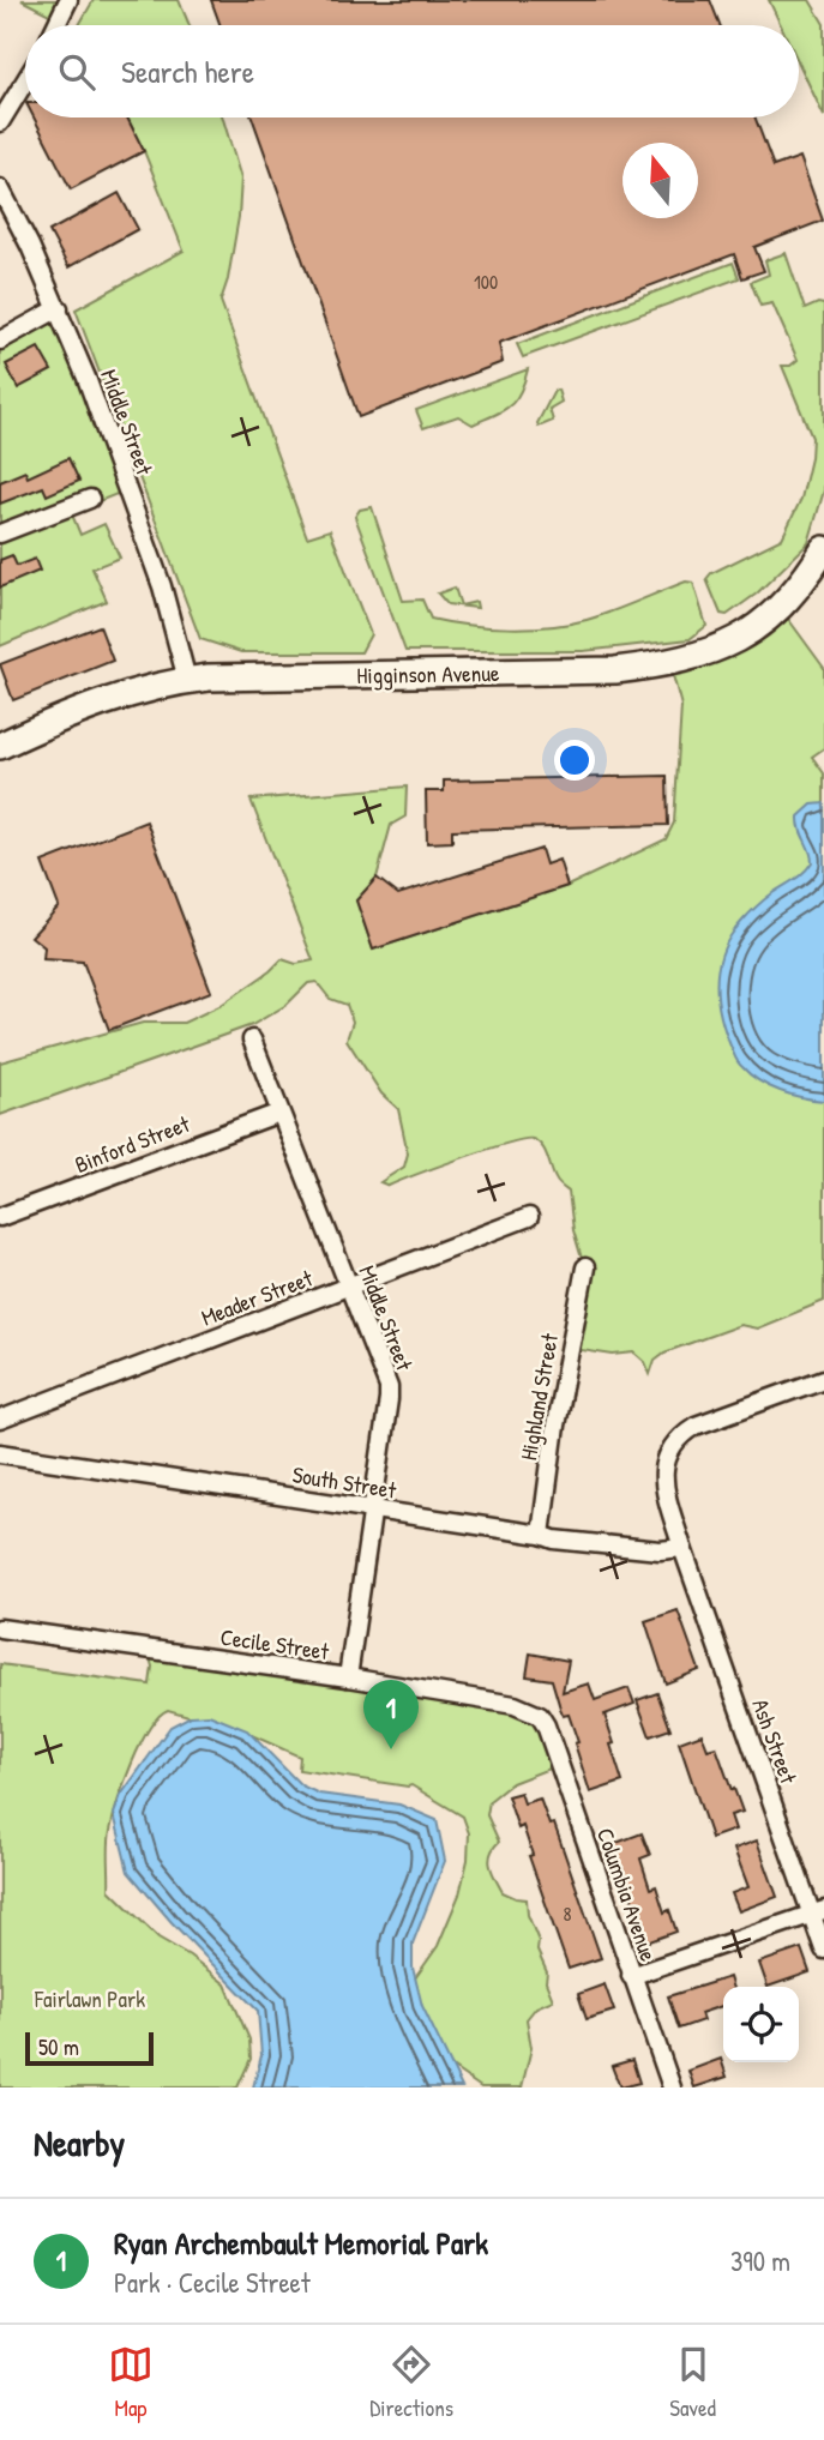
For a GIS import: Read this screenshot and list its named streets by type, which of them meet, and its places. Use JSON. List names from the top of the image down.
{
  "streets": {
    "street": [
      "Middle Street",
      "Higginson Avenue",
      "Binford Street",
      "Meader Street",
      "Highland Street",
      "South Street",
      "Cecile Street",
      "Ash Street",
      "Columbia Avenue"
    ]
  },
  "crossings": [
    ["Middle Street", "Higginson Avenue"],
    ["Middle Street", "Binford Street"],
    ["Middle Street", "Meader Street"],
    ["Middle Street", "South Street"],
    ["Middle Street", "Cecile Street"],
    ["Highland Street", "South Street"],
    ["South Street", "Ash Street"],
    ["Cecile Street", "Columbia Avenue"]
  ],
  "parks": ["Fairlawn Park"],
  "house_numbers": ["100", "8"],
  "scale_bar": "50 m",
  "north": "top",
  "page": {
    "search": "Search here",
    "pins": "1",
    "scale": "50 m",
    "heading": "Nearby",
    "list": [
      {
        "mark": "1",
        "name": "Ryan Archembault Memorial Park",
        "note": "Park · Cecile Street",
        "value": "390 m"
      }
    ],
    "nav": ["Map", "Directions", "Saved"]
  }
}
